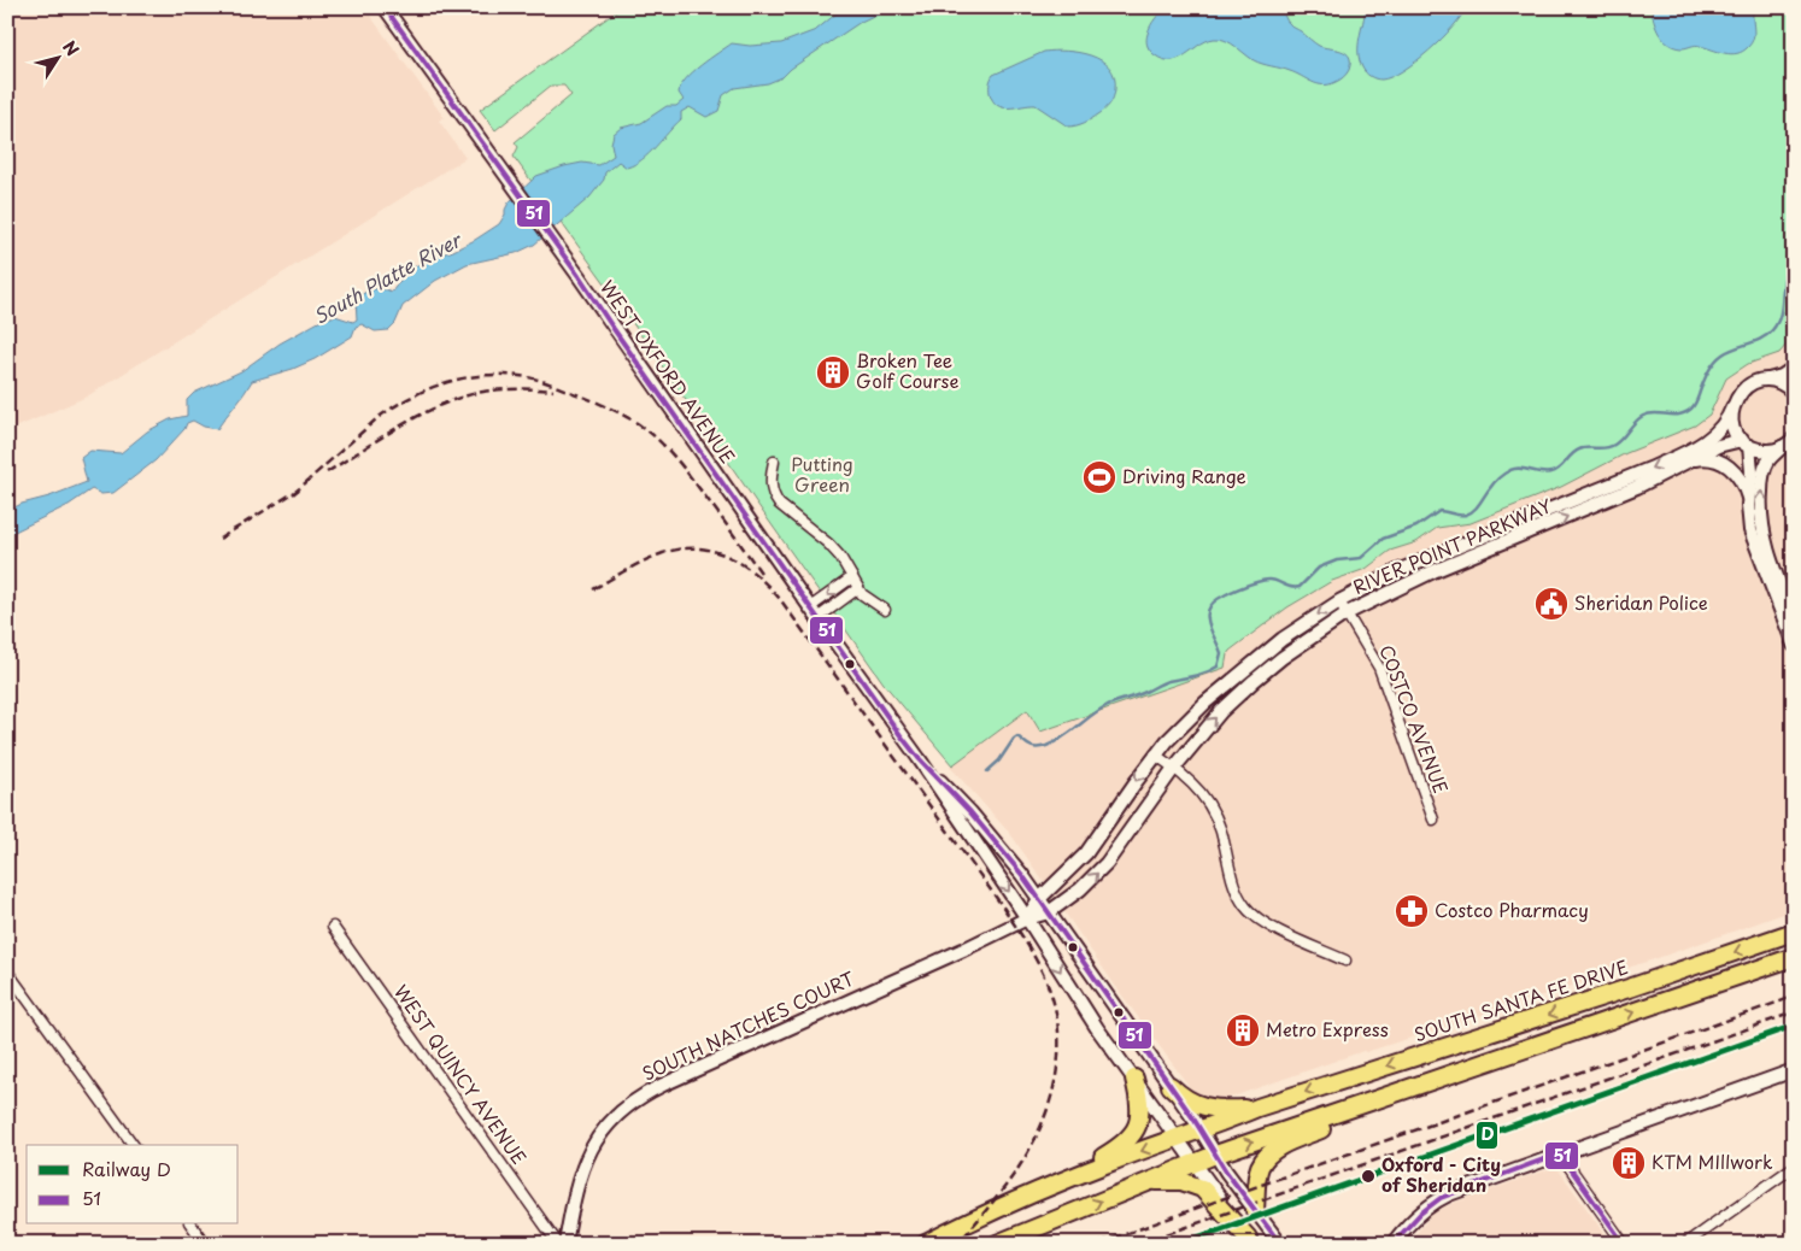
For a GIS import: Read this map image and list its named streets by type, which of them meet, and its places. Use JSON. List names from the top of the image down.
{
  "streets": {
    "highway": ["SOUTH SANTA FE DRIVE"],
    "street": [
      "WEST OXFORD AVENUE",
      "RIVER POINT PARKWAY",
      "COSTCO AVENUE",
      "SOUTH NATCHES COURT",
      "WEST QUINCY AVENUE"
    ]
  },
  "crossings": [
    ["WEST OXFORD AVENUE", "RIVER POINT PARKWAY"],
    ["WEST OXFORD AVENUE", "SOUTH SANTA FE DRIVE"],
    ["WEST OXFORD AVENUE", "SOUTH NATCHES COURT"],
    ["RIVER POINT PARKWAY", "COSTCO AVENUE"],
    ["RIVER POINT PARKWAY", "SOUTH NATCHES COURT"]
  ],
  "water": ["South Platte River"],
  "parks": ["Putting Green"],
  "places": {
    "building": ["Broken Tee Golf Course", "Metro Express", "KTM MIllwork"],
    "sports": ["Driving Range"],
    "public building": ["Sheridan Police"],
    "pharmacy": ["Costco Pharmacy"],
    "other": ["Oxford - City of Sheridan"]
  },
  "lines": ["transit line 51", "rail line D"],
  "legend": ["Railway D", "51"],
  "north": "top right"
}
